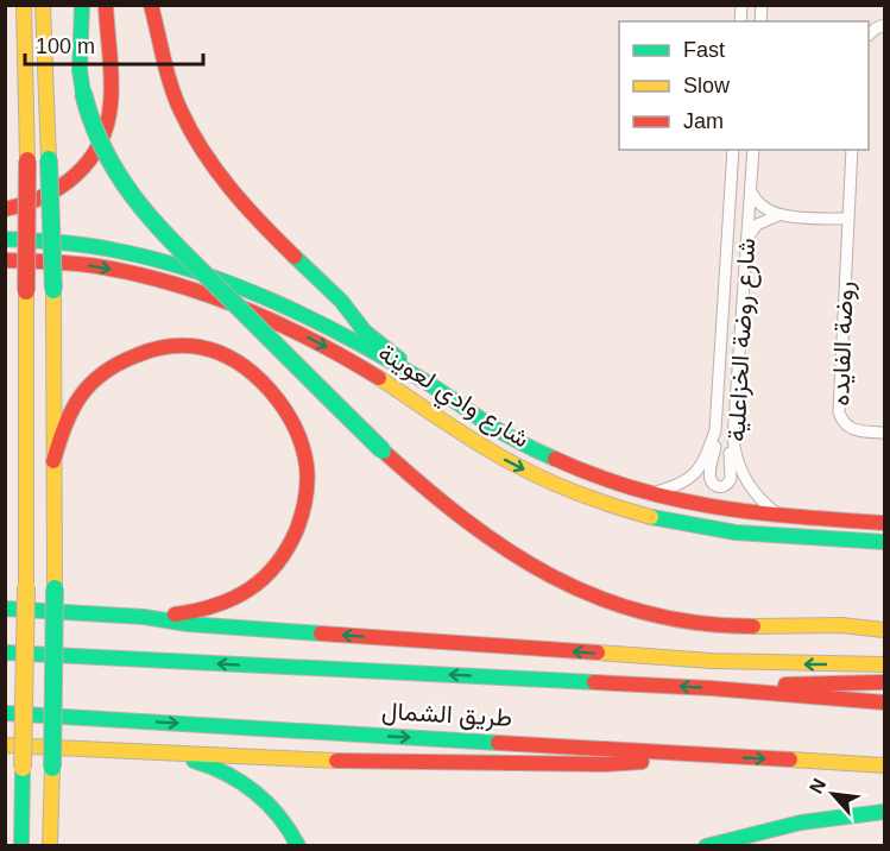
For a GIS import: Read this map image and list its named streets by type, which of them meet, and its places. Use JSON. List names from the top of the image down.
{
  "streets": {
    "main road": ["شارع وادي لعوينة", "طريق الشمال"],
    "street": ["شارع روضة الخزاعلية", "روضة الفايده"]
  },
  "crossings": [
    ["شارع روضة الخزاعلية", "شارع وادي لعوينة"]
  ],
  "legend": ["Fast", "Slow", "Jam"],
  "scale_bar": "100 m",
  "north": "top left"
}
